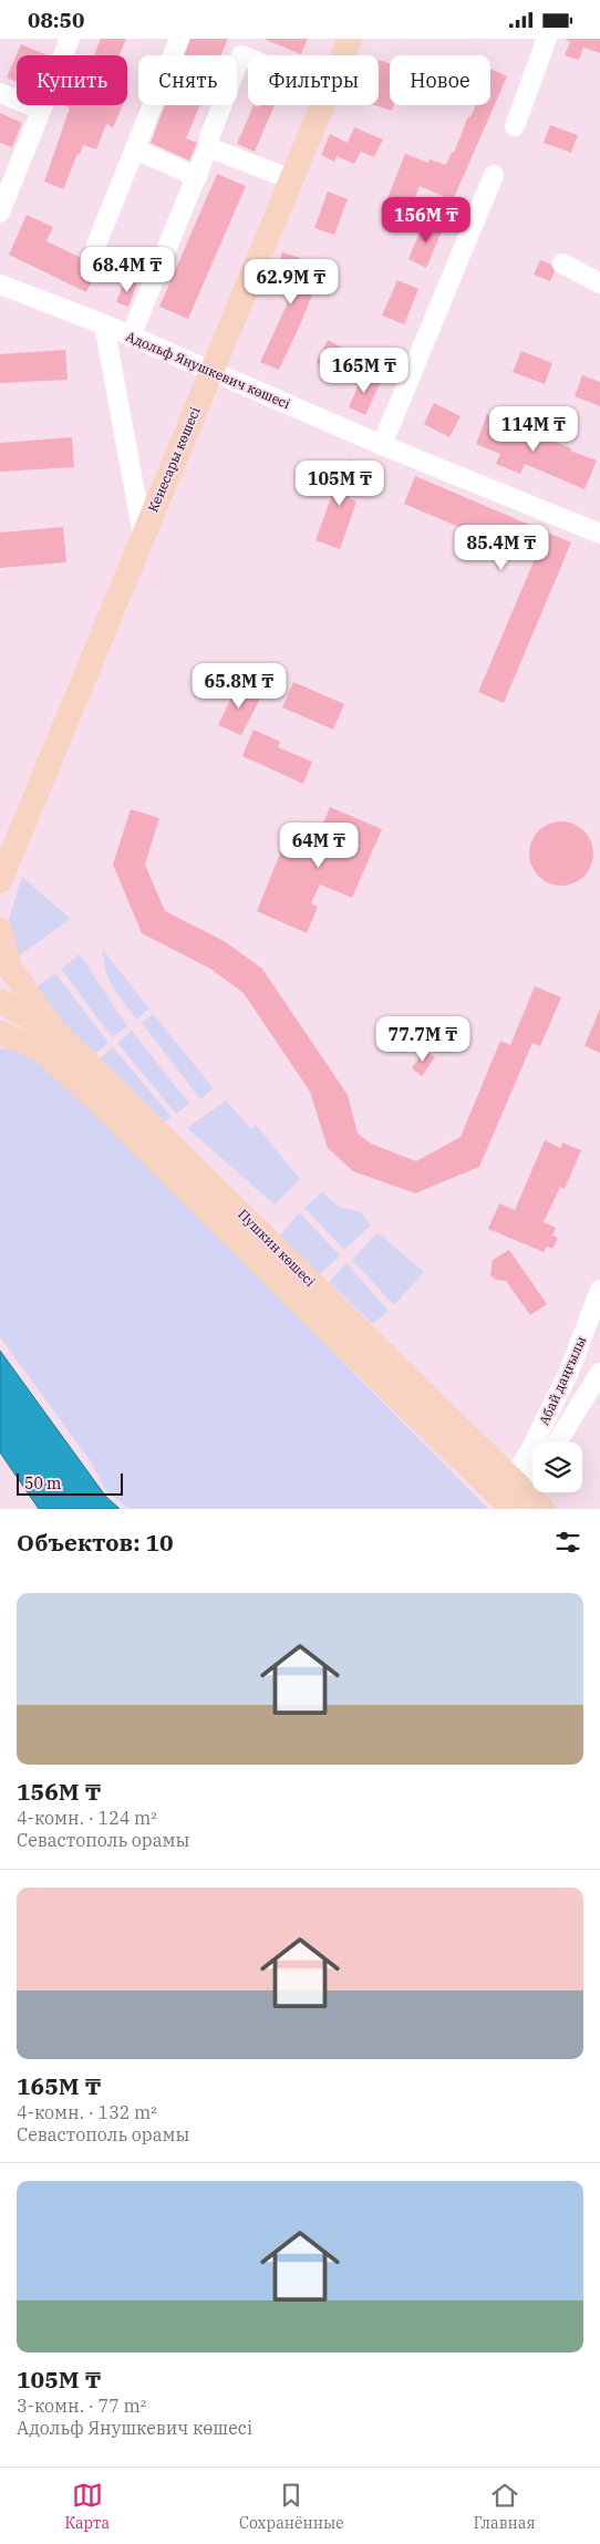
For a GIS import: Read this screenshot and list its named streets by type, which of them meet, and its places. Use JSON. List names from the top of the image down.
{
  "streets": {
    "main road": ["Кенесары көшесі", "Пушкин көшесі"],
    "street": ["Адольф Янушкевич көшесі", "Абай даңғылы"]
  },
  "crossings": [
    ["Адольф Янушкевич көшесі", "Кенесары көшесі"],
    ["Пушкин көшесі", "Абай даңғылы"]
  ],
  "scale_bar": "50 m",
  "page": {
    "status": "08:50",
    "chip": [
      "Купить",
      "Снять",
      "Фильтры",
      "Новое"
    ],
    "price": [
      "156M ₸",
      "68.4M ₸",
      "62.9M ₸",
      "165M ₸",
      "114M ₸",
      "105M ₸",
      "85.4M ₸",
      "65.8M ₸",
      "64M ₸",
      "77.7M ₸"
    ],
    "scale": "50 m",
    "heading": "Объектов: 10",
    "list": [
      {
        "name": "156M ₸",
        "note": "4-комн. · 124 m² · Севастополь орамы"
      },
      {
        "name": "165M ₸",
        "note": "4-комн. · 132 m² · Севастополь орамы"
      },
      {
        "name": "105M ₸",
        "note": "3-комн. · 77 m² · Адольф Янушкевич көшесі"
      }
    ],
    "tabs": ["Карта", "Сохранённые", "Главная"]
  }
}
